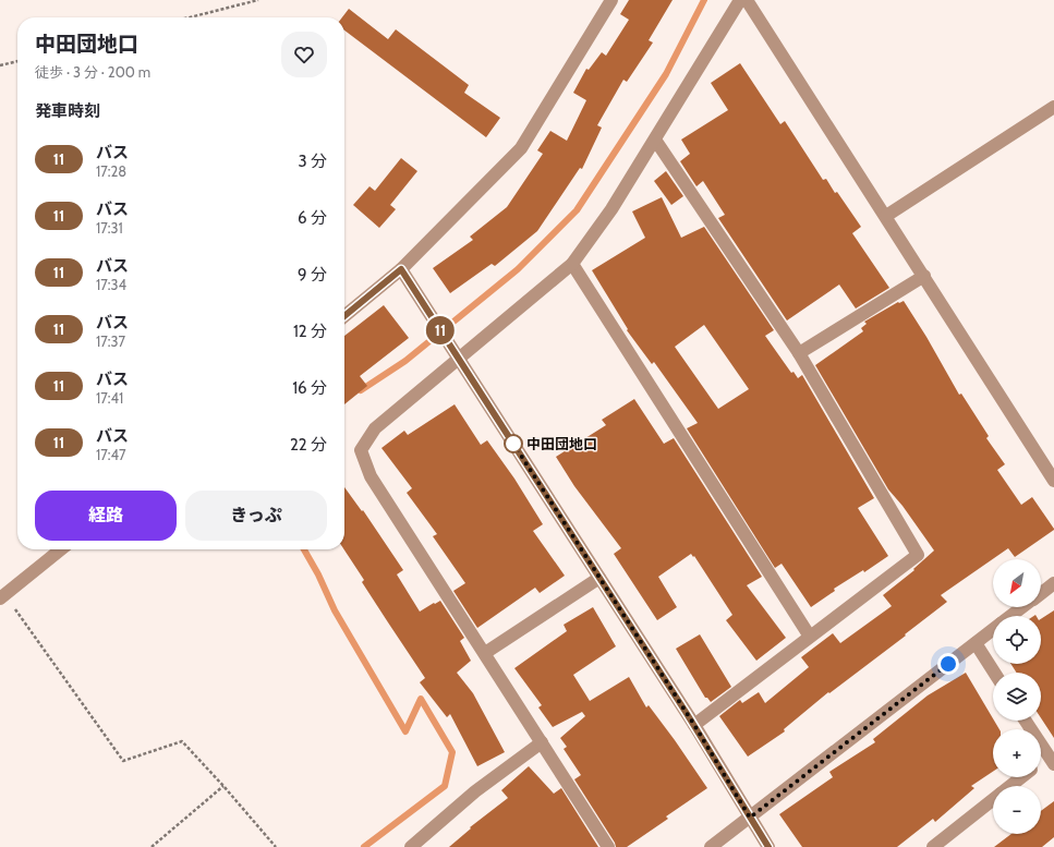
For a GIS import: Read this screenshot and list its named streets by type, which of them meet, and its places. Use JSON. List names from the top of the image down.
{
  "places": ["中田団地口"],
  "lines": ["bus line 11"],
  "north": "bottom left",
  "page": {
    "on_map": "11",
    "heading": [
      ["中田団地口", "徒歩 · 3 分 · 200 m"],
      "発車時刻"
    ],
    "list": [
      {
        "mark": "11",
        "name": "バス",
        "note": "17:28",
        "value": "3 分"
      },
      {
        "mark": "11",
        "name": "バス",
        "note": "17:31",
        "value": "6 分"
      },
      {
        "mark": "11",
        "name": "バス",
        "note": "17:34",
        "value": "9 分"
      },
      {
        "mark": "11",
        "name": "バス",
        "note": "17:37",
        "value": "12 分"
      },
      {
        "mark": "11",
        "name": "バス",
        "note": "17:41",
        "value": "16 分"
      },
      {
        "mark": "11",
        "name": "バス",
        "note": "17:47",
        "value": "22 分"
      }
    ],
    "buttons": ["経路", "きっぷ"],
    "map_buttons": ["+", "−"]
  }
}
